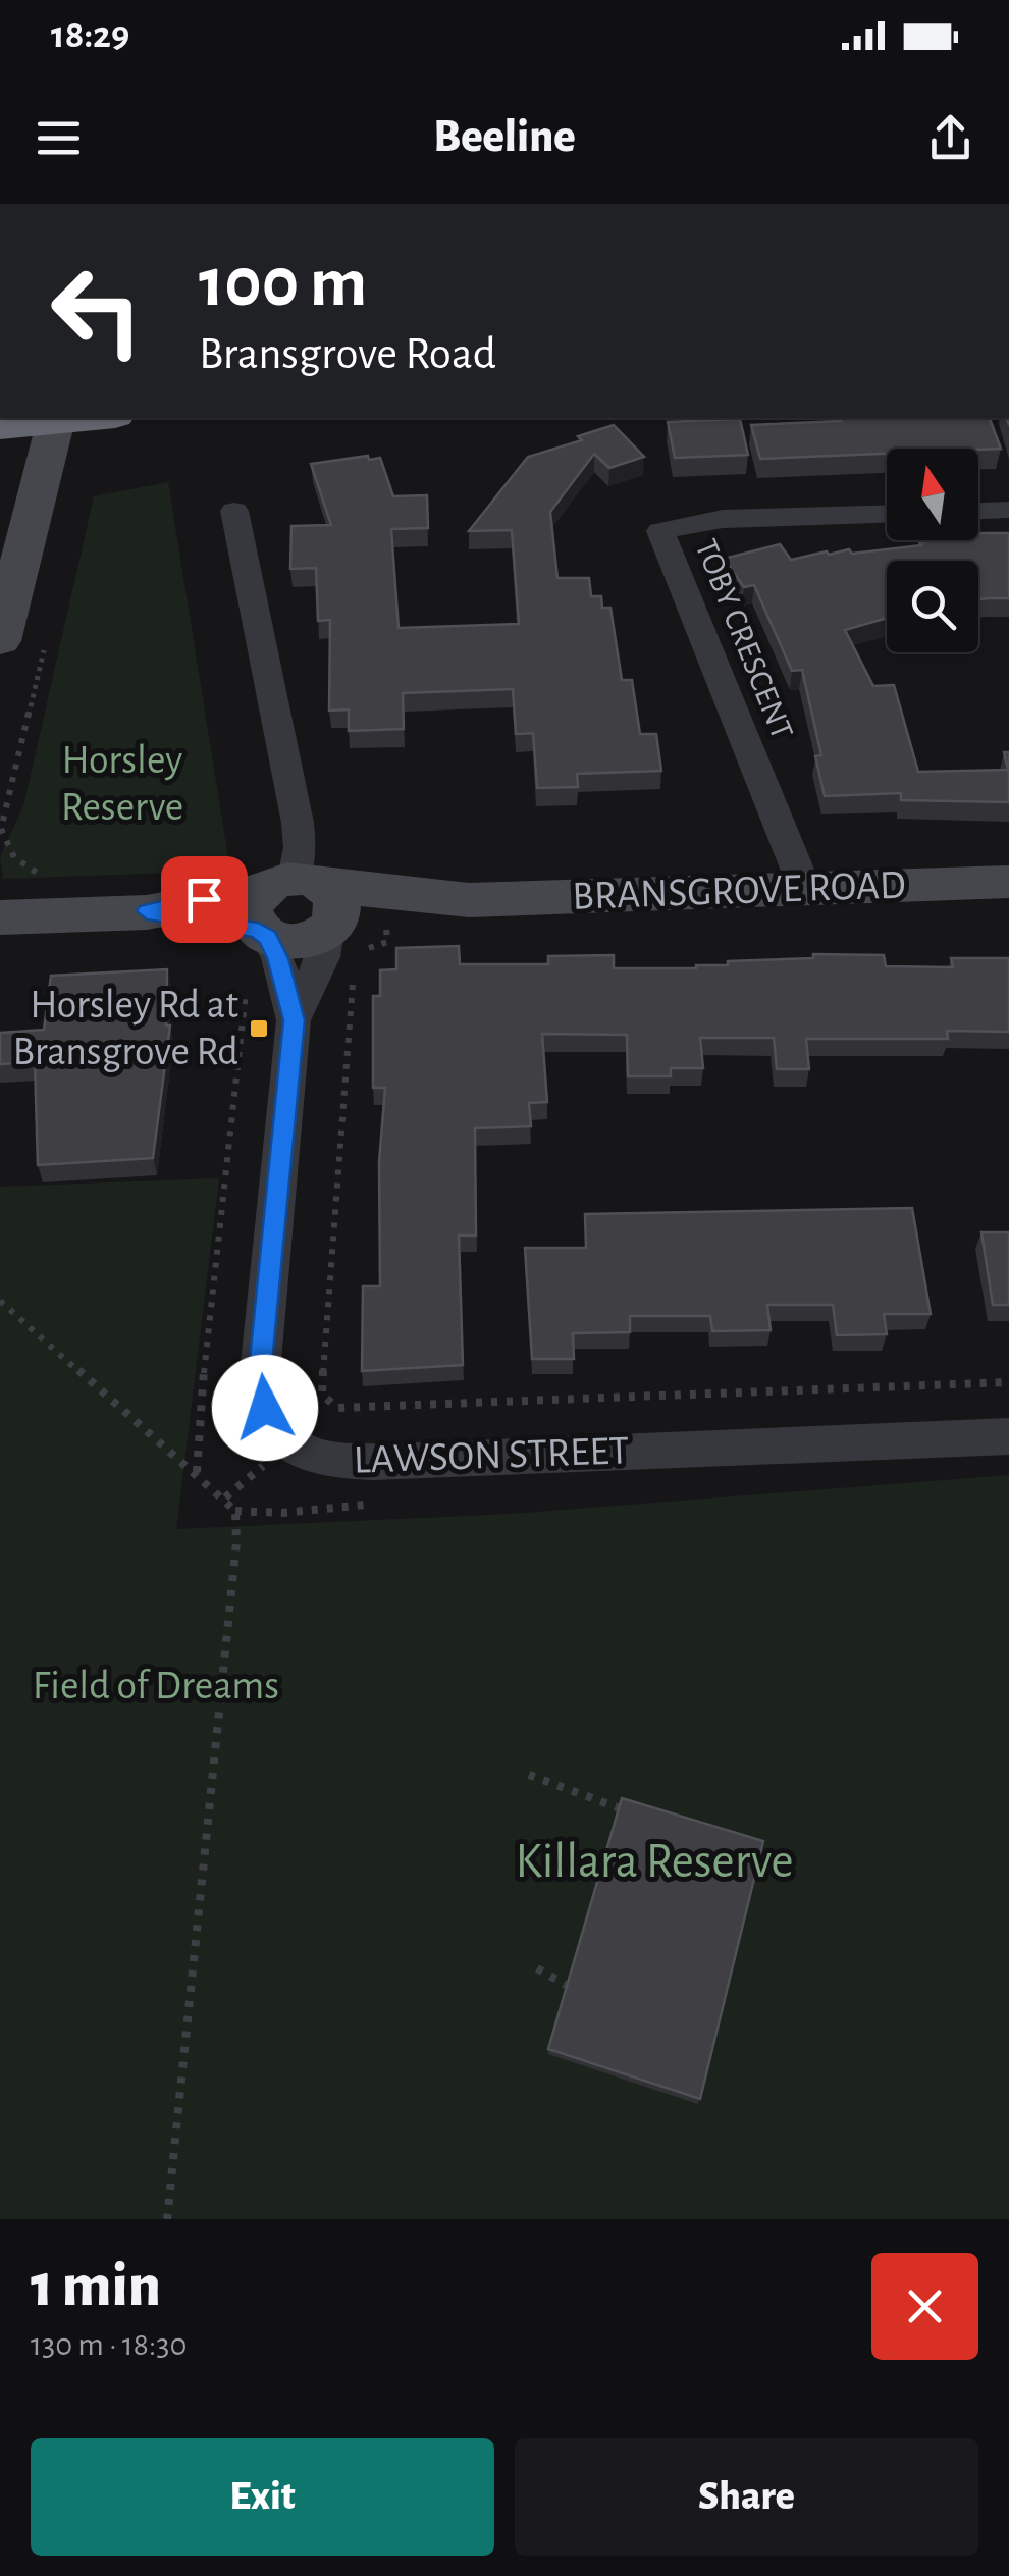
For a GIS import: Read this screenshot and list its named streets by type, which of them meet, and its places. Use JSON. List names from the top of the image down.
{
  "streets": {
    "main road": ["BRANSGROVE ROAD"],
    "street": ["TOBY CRESCENT", "LAWSON STREET"]
  },
  "crossings": [
    ["TOBY CRESCENT", "BRANSGROVE ROAD"],
    ["BRANSGROVE ROAD", "LAWSON STREET"]
  ],
  "parks": ["Horsley Reserve", "Field of Dreams", "Killara Reserve"],
  "places": {
    "transit": ["Horsley Rd at Bransgrove Rd"]
  },
  "north": "top",
  "page": {
    "status": "18:29",
    "header": "Beeline",
    "turn": ["100 m", "Bransgrove Road"],
    "heading": ["1 min", "130 m · 18:30"],
    "buttons": ["Exit", "Share"]
  }
}
